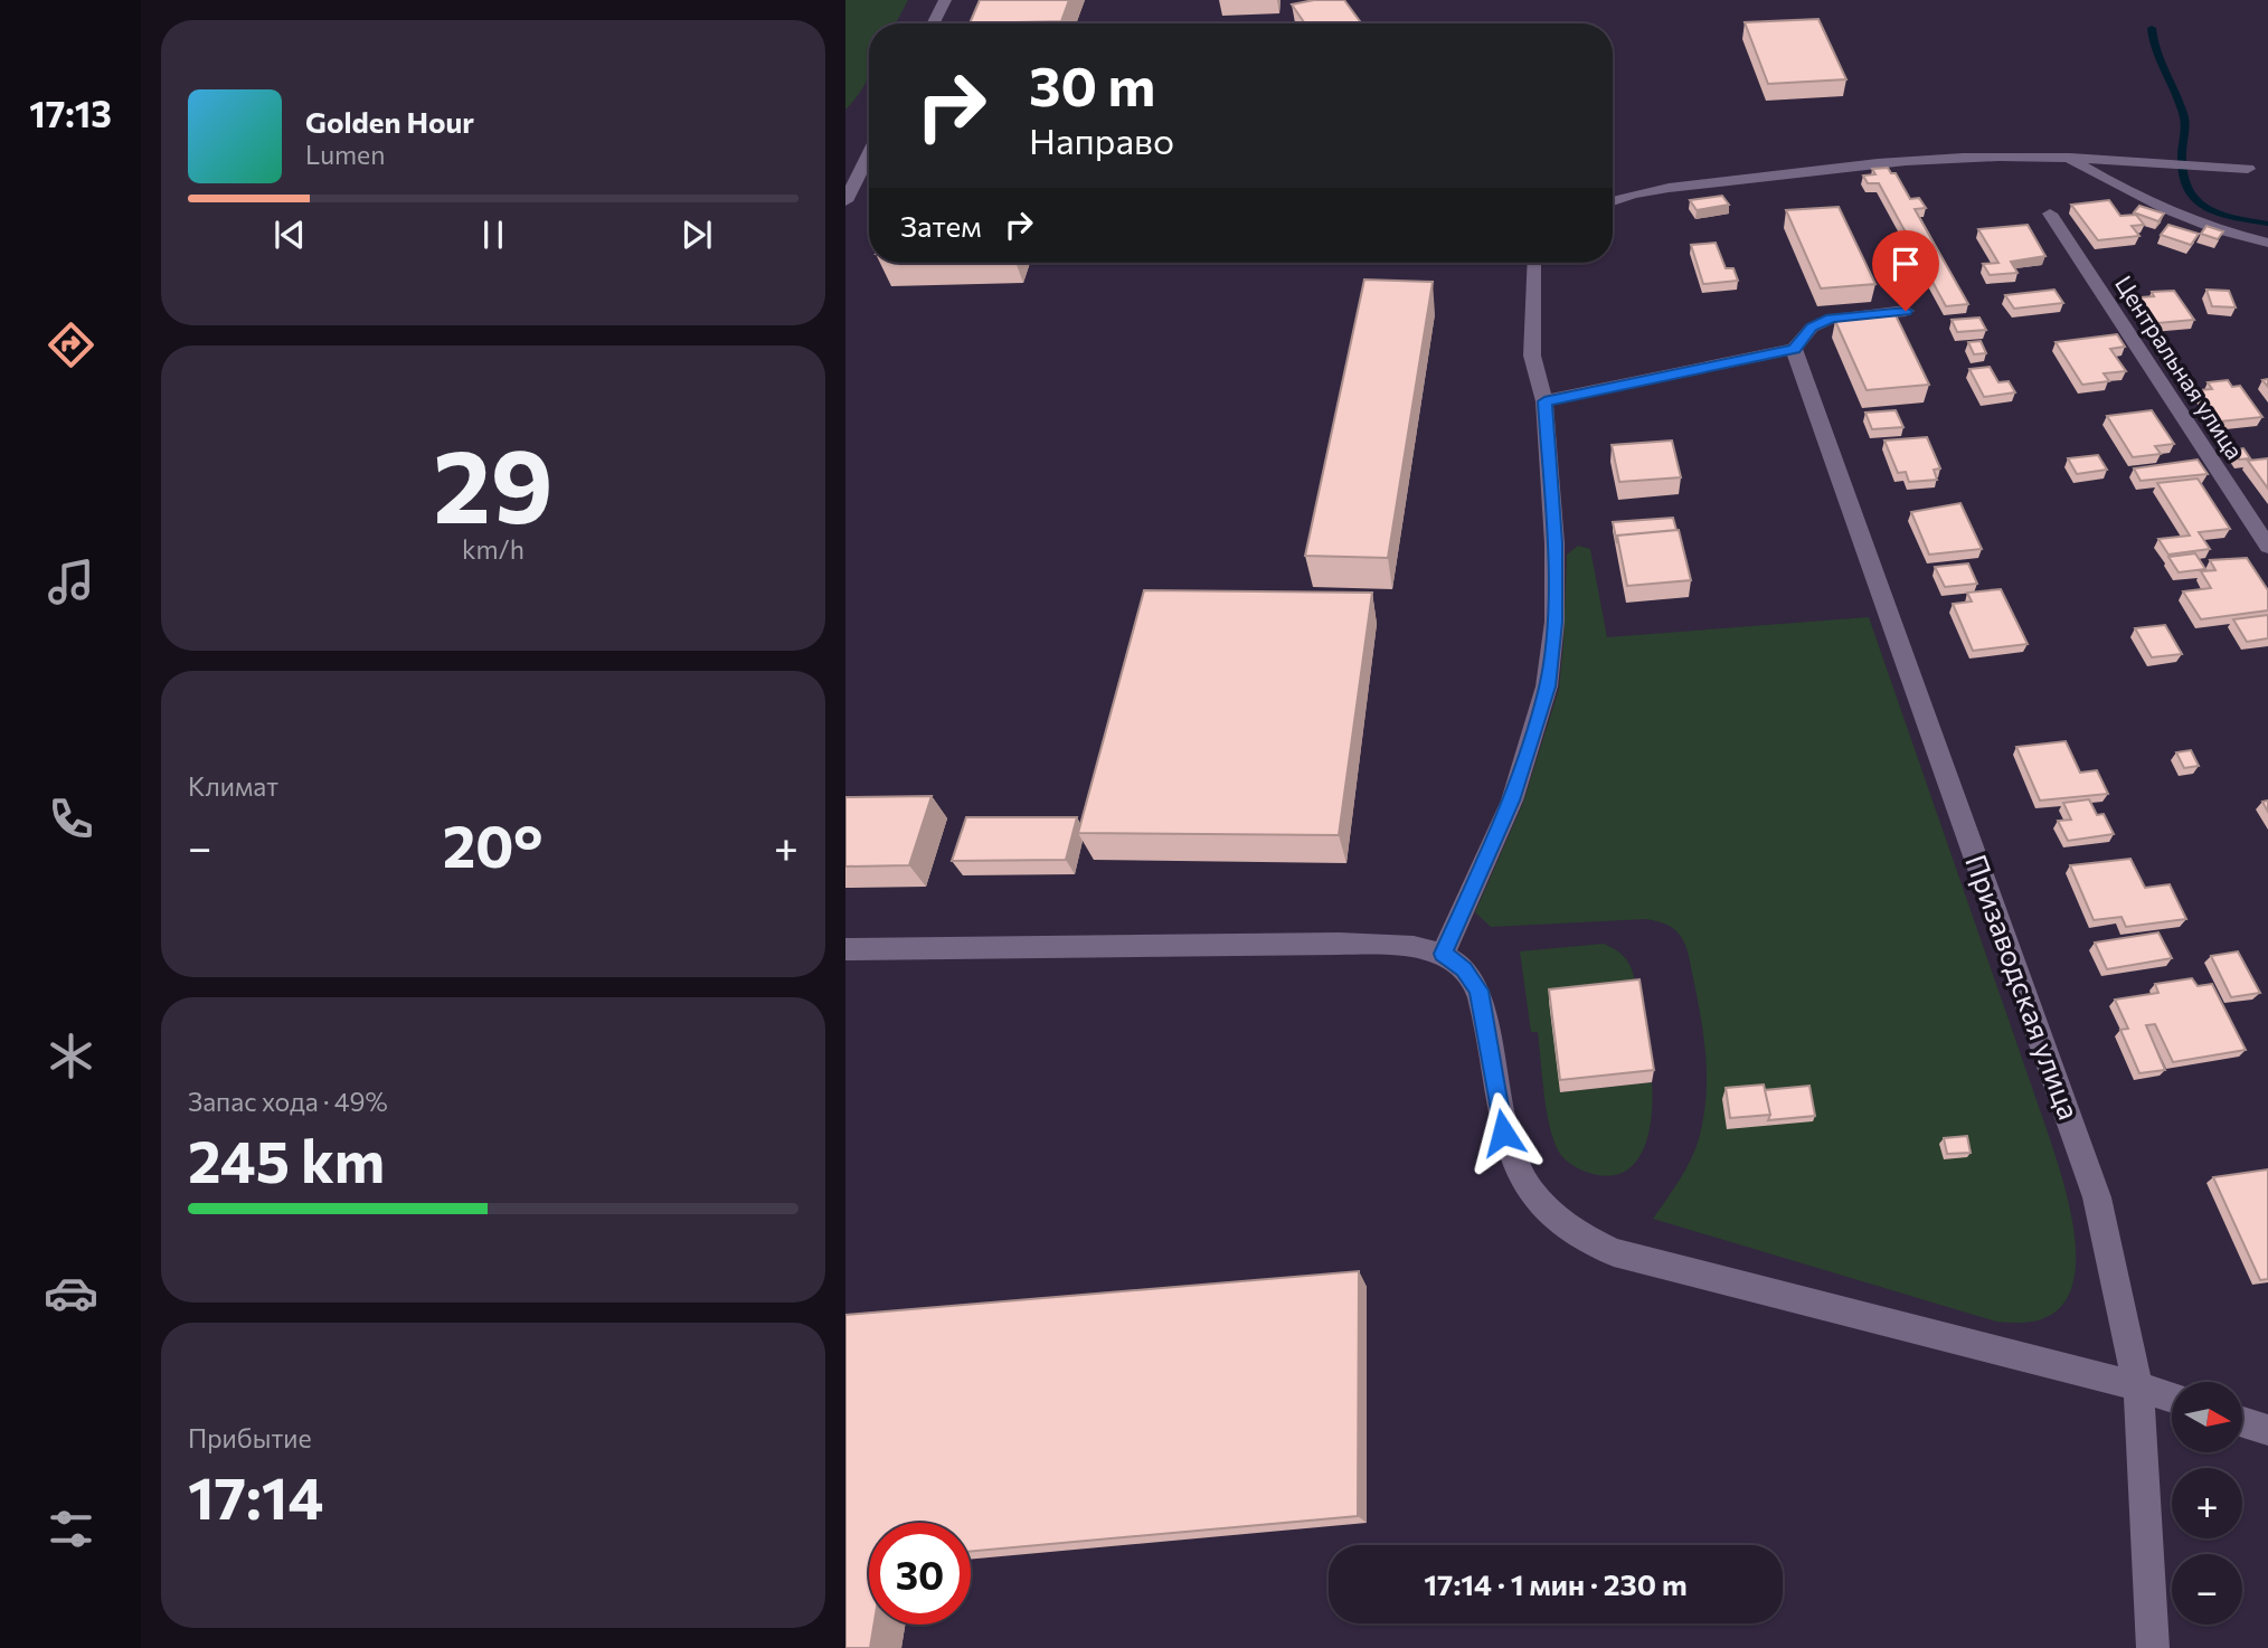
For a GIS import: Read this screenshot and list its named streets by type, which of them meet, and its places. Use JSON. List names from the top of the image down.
{
  "streets": {
    "street": ["Центральная улица", "Призаводская улица"]
  },
  "north": "right",
  "page": {
    "tabs": "17:13",
    "turn": ["30 m", "Направо"],
    "song": ["Golden Hour", "Lumen"],
    "then": "Затем",
    "tile": [
      ["29", "km/h"],
      "Климат",
      ["Запас хода · 49%", "245 km"],
      ["Прибытие", "17:14"]
    ],
    "heat": ["−", "20°", "+"],
    "map_buttons": ["+", "−"],
    "limit": "30",
    "trip": "17:14 · 1 мин · 230 m"
  }
}
